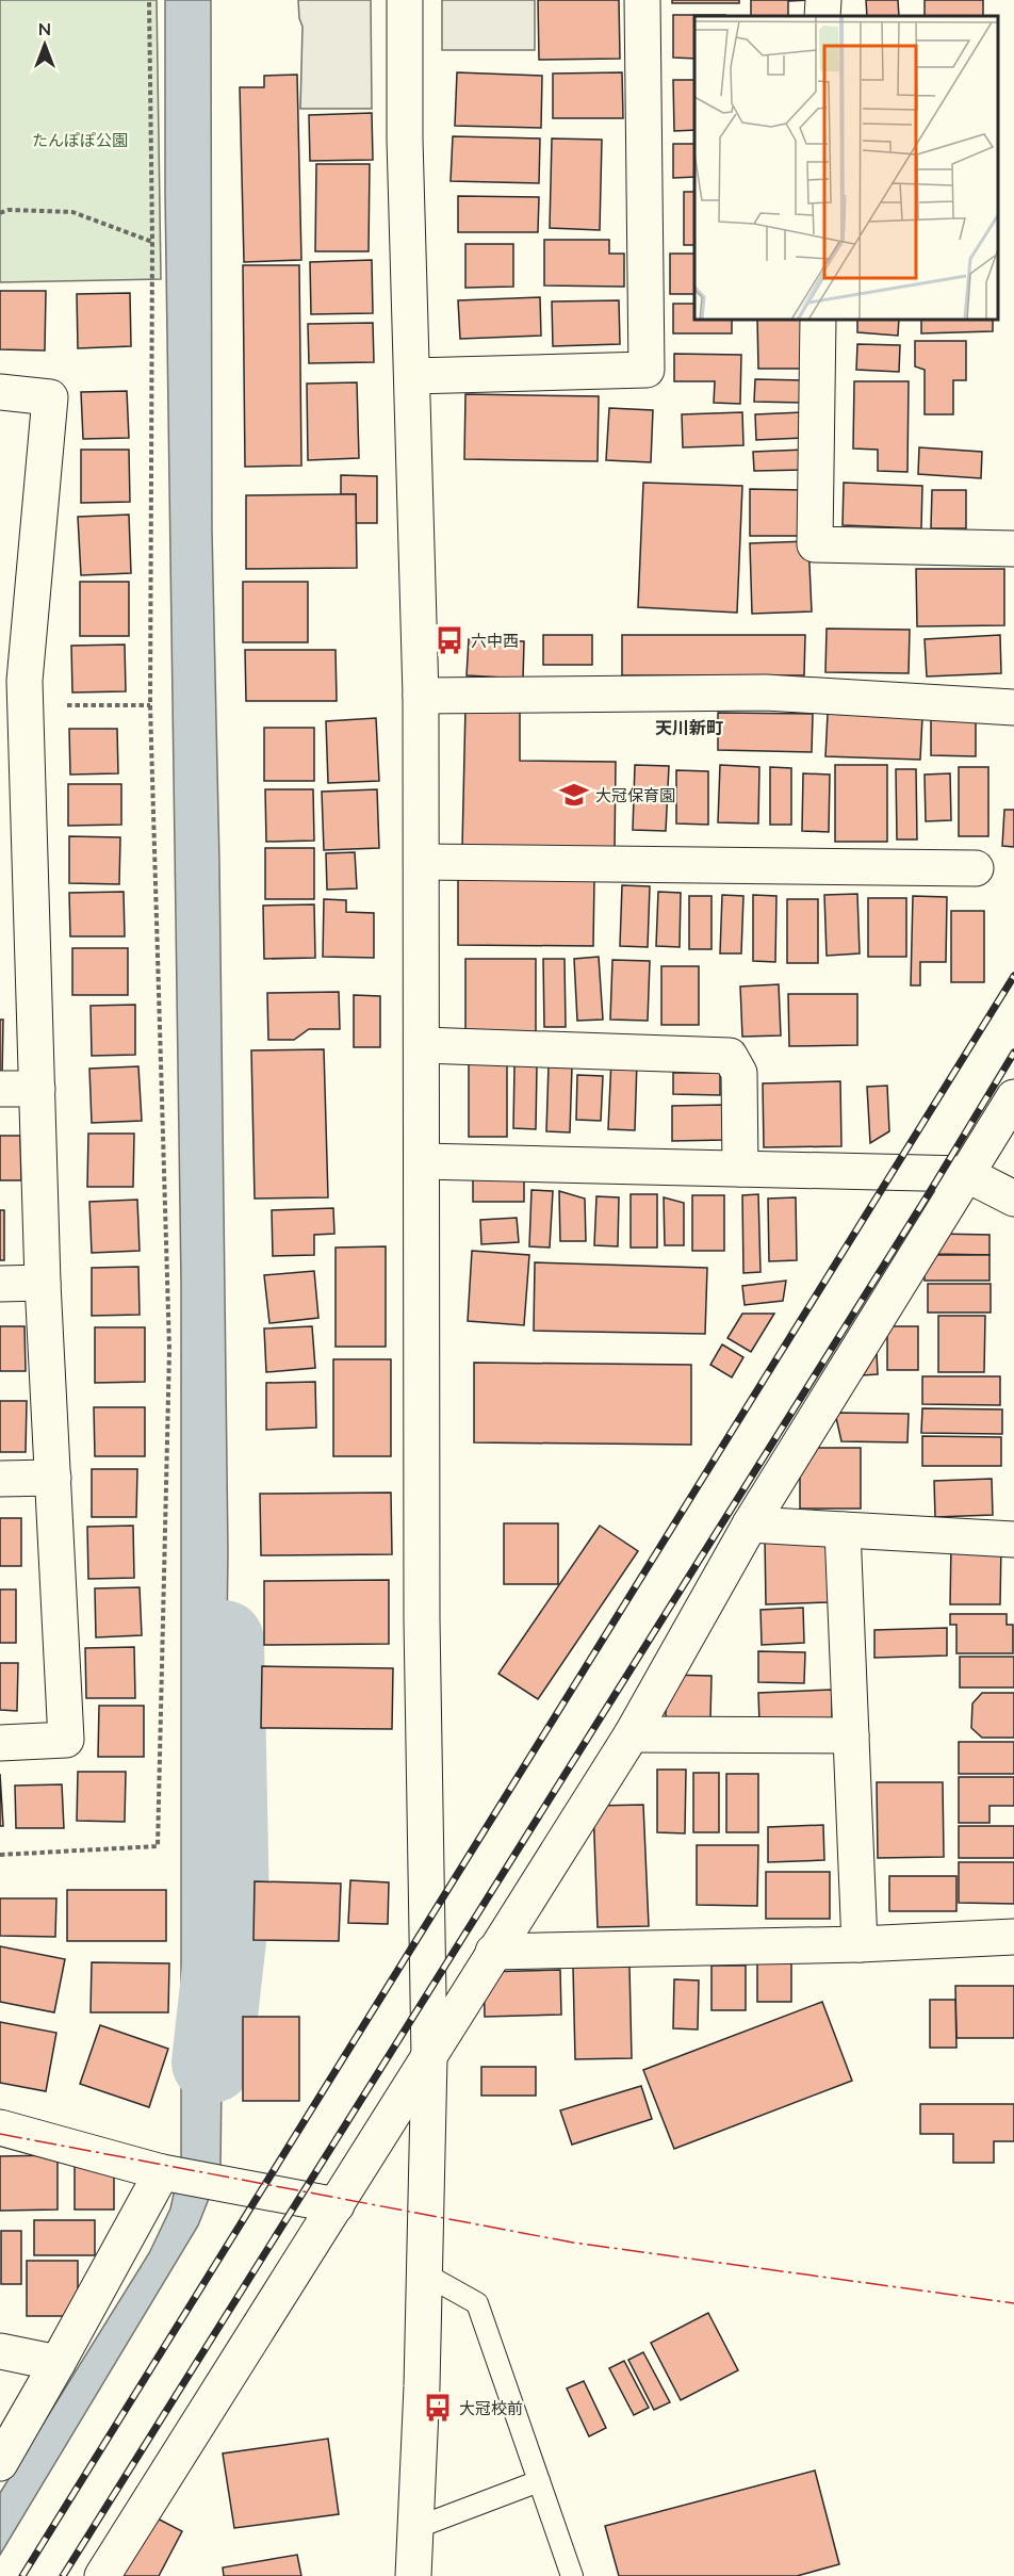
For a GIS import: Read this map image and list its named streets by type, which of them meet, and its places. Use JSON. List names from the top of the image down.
{
  "districts": ["天川新町"],
  "parks": ["たんぽぽ公園"],
  "places": {
    "bus stop": ["六中西", "大冠校前"],
    "school or university": ["大冠保育園"]
  },
  "north": "top"
}
